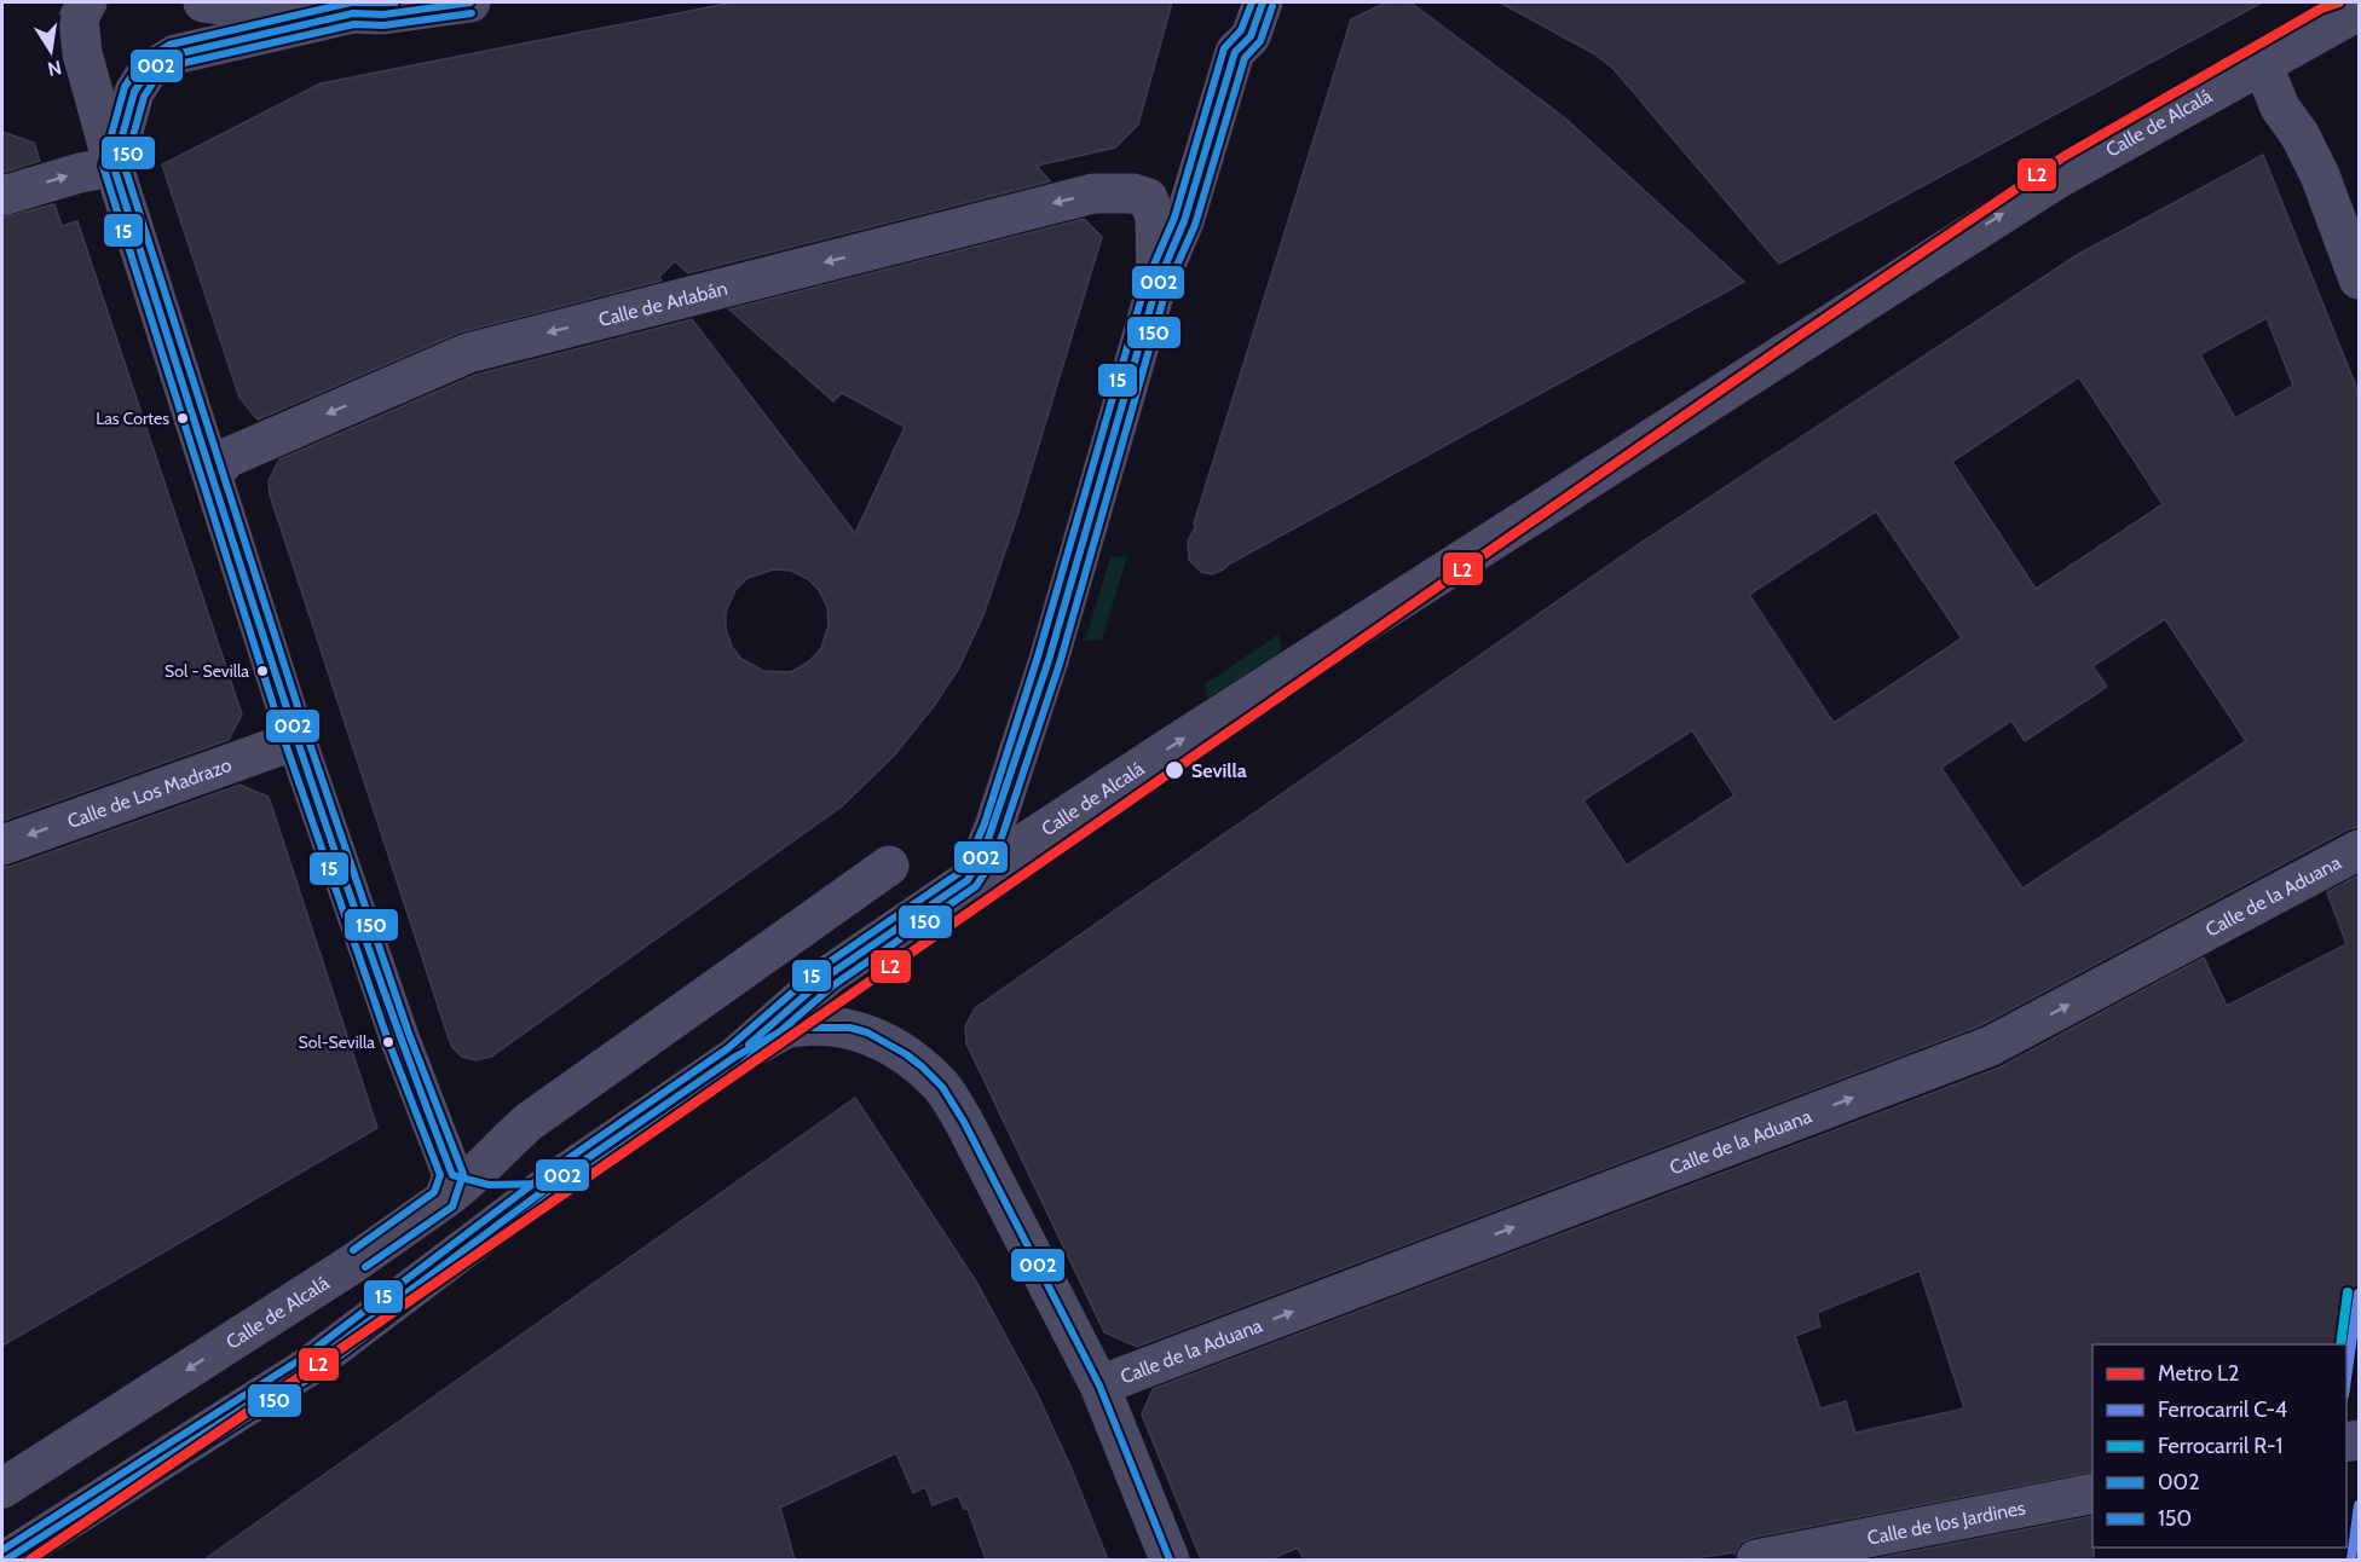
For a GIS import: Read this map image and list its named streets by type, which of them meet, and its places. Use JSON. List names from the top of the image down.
{
  "streets": {
    "street": [
      "Calle de Alcalá",
      "Calle de Arlabán",
      "Calle de Los Madrazo",
      "Calle de la Aduana",
      "Calle de los Jardines"
    ]
  },
  "one_way": ["Calle de Arlabán", "Calle de Los Madrazo", "Calle de la Aduana"],
  "places": [
    "Las Cortes",
    "Sol - Sevilla",
    "Sevilla",
    "Sol-Sevilla"
  ],
  "lines": [
    "metro line L2",
    "transit line 002",
    "transit line 15",
    "transit line 150",
    "rail line R-1",
    "rail line C-4"
  ],
  "legend": [
    "Metro L2",
    "Ferrocarril C-4",
    "Ferrocarril R-1",
    "002",
    "150"
  ],
  "north": "bottom"
}
